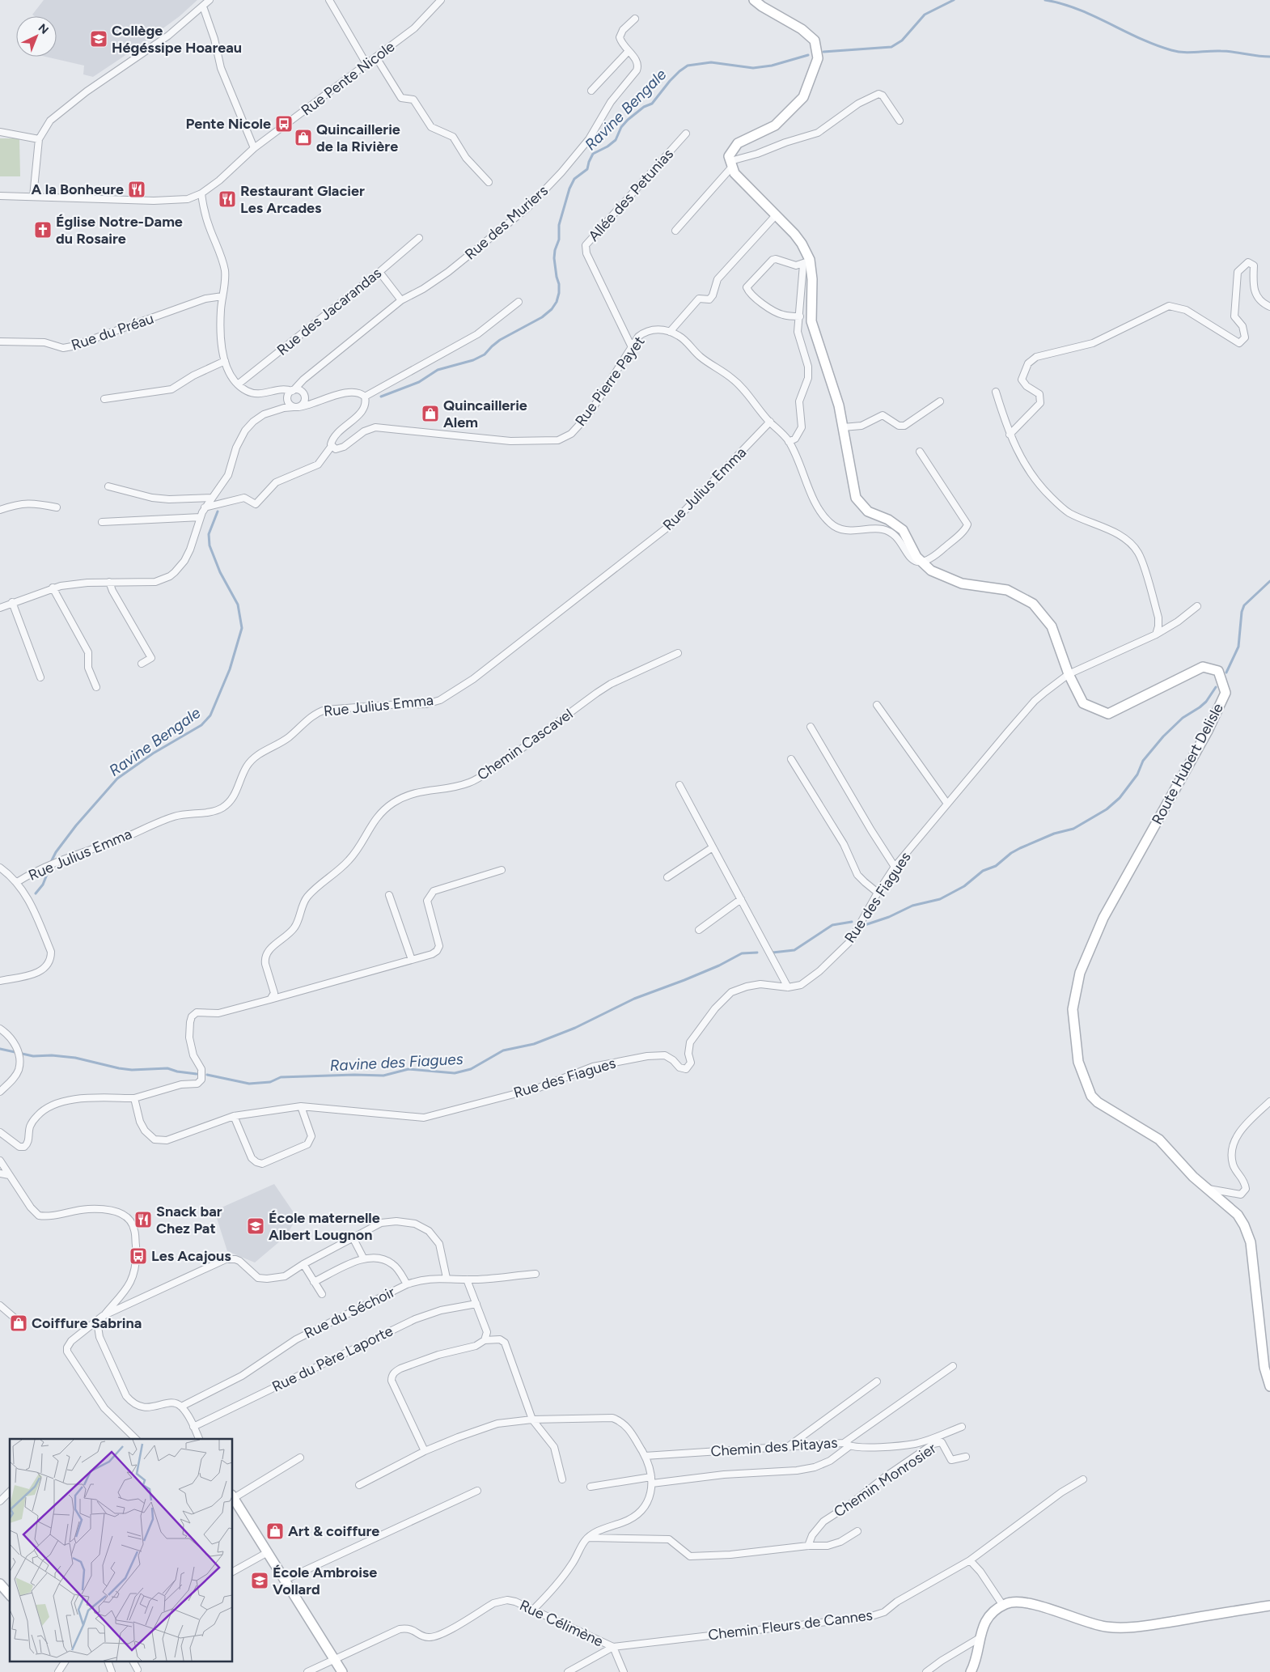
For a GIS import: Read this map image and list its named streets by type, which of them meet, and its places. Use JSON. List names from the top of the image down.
{
  "streets": {
    "main road": ["Route Hubert Delisle"],
    "street": [
      "Rue Pente Nicole",
      "Allée des Petunias",
      "Rue des Muriers",
      "Rue des Jacarandas",
      "Rue du Préau",
      "Rue Pierre Payet",
      "Rue Julius Emma",
      "Chemin Cascavel",
      "Rue des Fiagues",
      "Rue du Séchoir",
      "Rue du Père Laporte",
      "Chemin des Pitayas",
      "Chemin Monrosier",
      "Rue Célimène",
      "Chemin Fleurs de Cannes"
    ]
  },
  "crossings": [
    ["Allée des Petunias", "Rue Pierre Payet"],
    ["Route Hubert Delisle", "Rue des Fiagues"],
    ["Rue Célimène", "Chemin Fleurs de Cannes"]
  ],
  "water": ["Ravine Bengale", "Ravine des Fiagues"],
  "places": {
    "school or university": ["Collège Hégéssipe Hoareau", "École maternelle Albert Lougnon", "École Ambroise Vollard"],
    "bus stop": ["Pente Nicole", "Les Acajous"],
    "shop": [
      "Quincaillerie de la Rivière",
      "Quincaillerie Alem",
      "Coiffure Sabrina",
      "Art & coiffure"
    ],
    "restaurant": ["A la Bonheure", "Restaurant Glacier Les Arcades", "Snack bar Chez Pat"],
    "church": ["Église Notre-Dame du Rosaire"]
  },
  "north": "top right"
}
